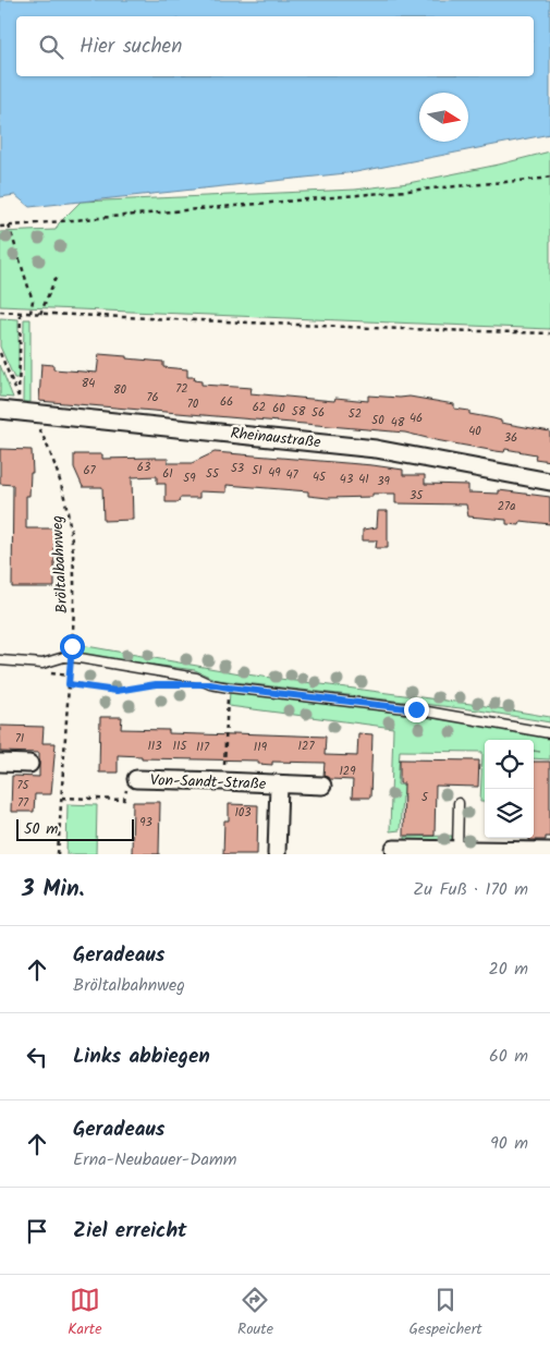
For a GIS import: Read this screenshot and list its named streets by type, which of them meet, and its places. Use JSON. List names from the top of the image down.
{
  "streets": {
    "street": ["Rheinaustraße", "Von-Sandt-Straße"],
    "path": ["Bröltalbahnweg"]
  },
  "crossings": [
    ["Rheinaustraße", "Bröltalbahnweg"]
  ],
  "house_numbers": [
    "84",
    "72",
    "80",
    "76",
    "66",
    "70",
    "62",
    "60",
    "58",
    "56",
    "52",
    "46",
    "50",
    "48",
    "40",
    "36",
    "63",
    "53",
    "67",
    "51",
    "49",
    "61",
    "55",
    "47",
    "45",
    "59",
    "43",
    "41",
    "39",
    "35",
    "27a",
    "71",
    "113",
    "115",
    "127",
    "117",
    "119",
    "129",
    "75",
    "5",
    "77",
    "103",
    "93"
  ],
  "scale_bar": "50 m",
  "north": "right",
  "page": {
    "search": "Hier suchen",
    "scale": "50 m",
    "heading": ["3 Min.", "Zu Fuß · 170 m"],
    "list": [
      ["Geradeaus", "Bröltalbahnweg", "20 m"],
      ["Links abbiegen", "60 m"],
      ["Geradeaus", "Erna-Neubauer-Damm", "90 m"],
      "Ziel erreicht"
    ],
    "nav": ["Karte", "Route", "Gespeichert"]
  }
}
